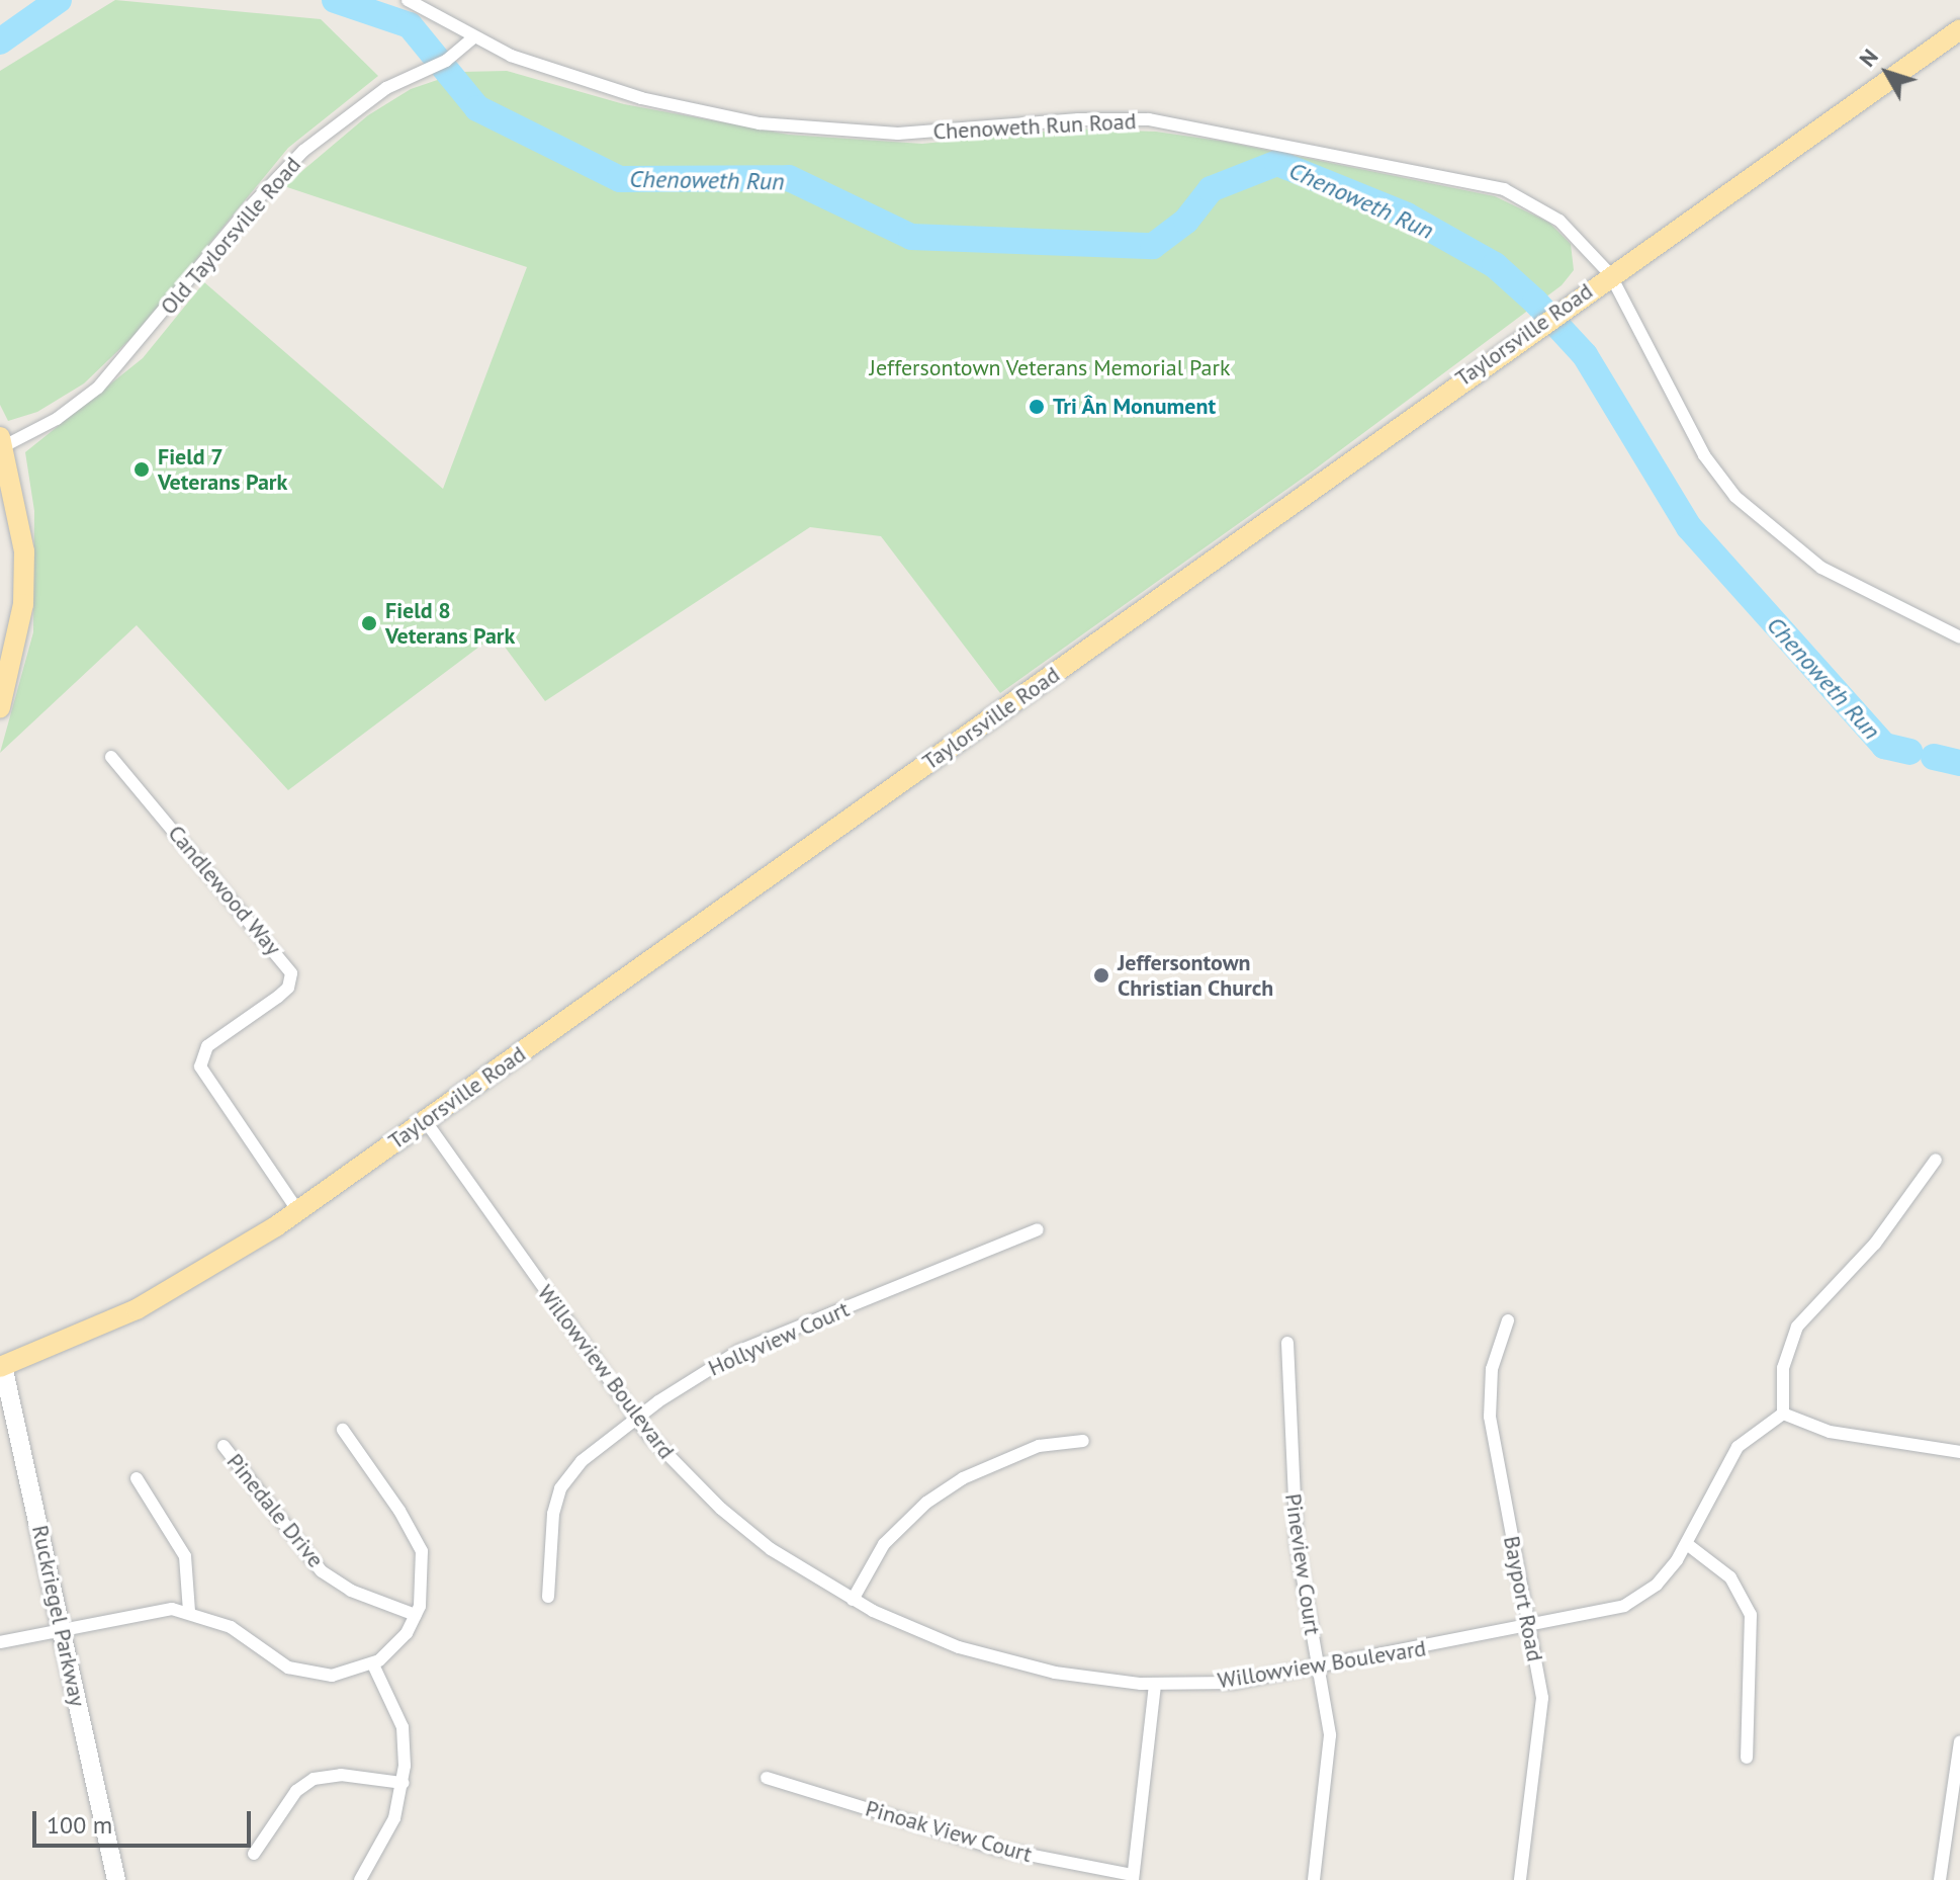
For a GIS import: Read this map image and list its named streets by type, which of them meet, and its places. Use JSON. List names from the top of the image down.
{
  "streets": {
    "main road": ["Taylorsville Road", "Ruckriegel Parkway"],
    "street": [
      "Chenoweth Run Road",
      "Old Taylorsville Road",
      "Candlewood Way",
      "Hollyview Court",
      "Willowview Boulevard",
      "Pinedale Drive",
      "Pineview Court",
      "Bayport Road",
      "Pinoak View Court"
    ]
  },
  "crossings": [
    ["Chenoweth Run Road", "Old Taylorsville Road"],
    ["Chenoweth Run Road", "Taylorsville Road"],
    ["Taylorsville Road", "Candlewood Way"],
    ["Taylorsville Road", "Willowview Boulevard"],
    ["Taylorsville Road", "Ruckriegel Parkway"],
    ["Hollyview Court", "Willowview Boulevard"],
    ["Willowview Boulevard", "Pineview Court"],
    ["Willowview Boulevard", "Bayport Road"]
  ],
  "water": ["Chenoweth Run"],
  "parks": ["Jeffersontown Veterans Memorial Park"],
  "places": [
    "Tri Ân Monument",
    "Field 7 Veterans Park",
    "Field 8 Veterans Park",
    "Jeffersontown Christian Church"
  ],
  "scale_bar": "100 m",
  "north": "top left"
}
